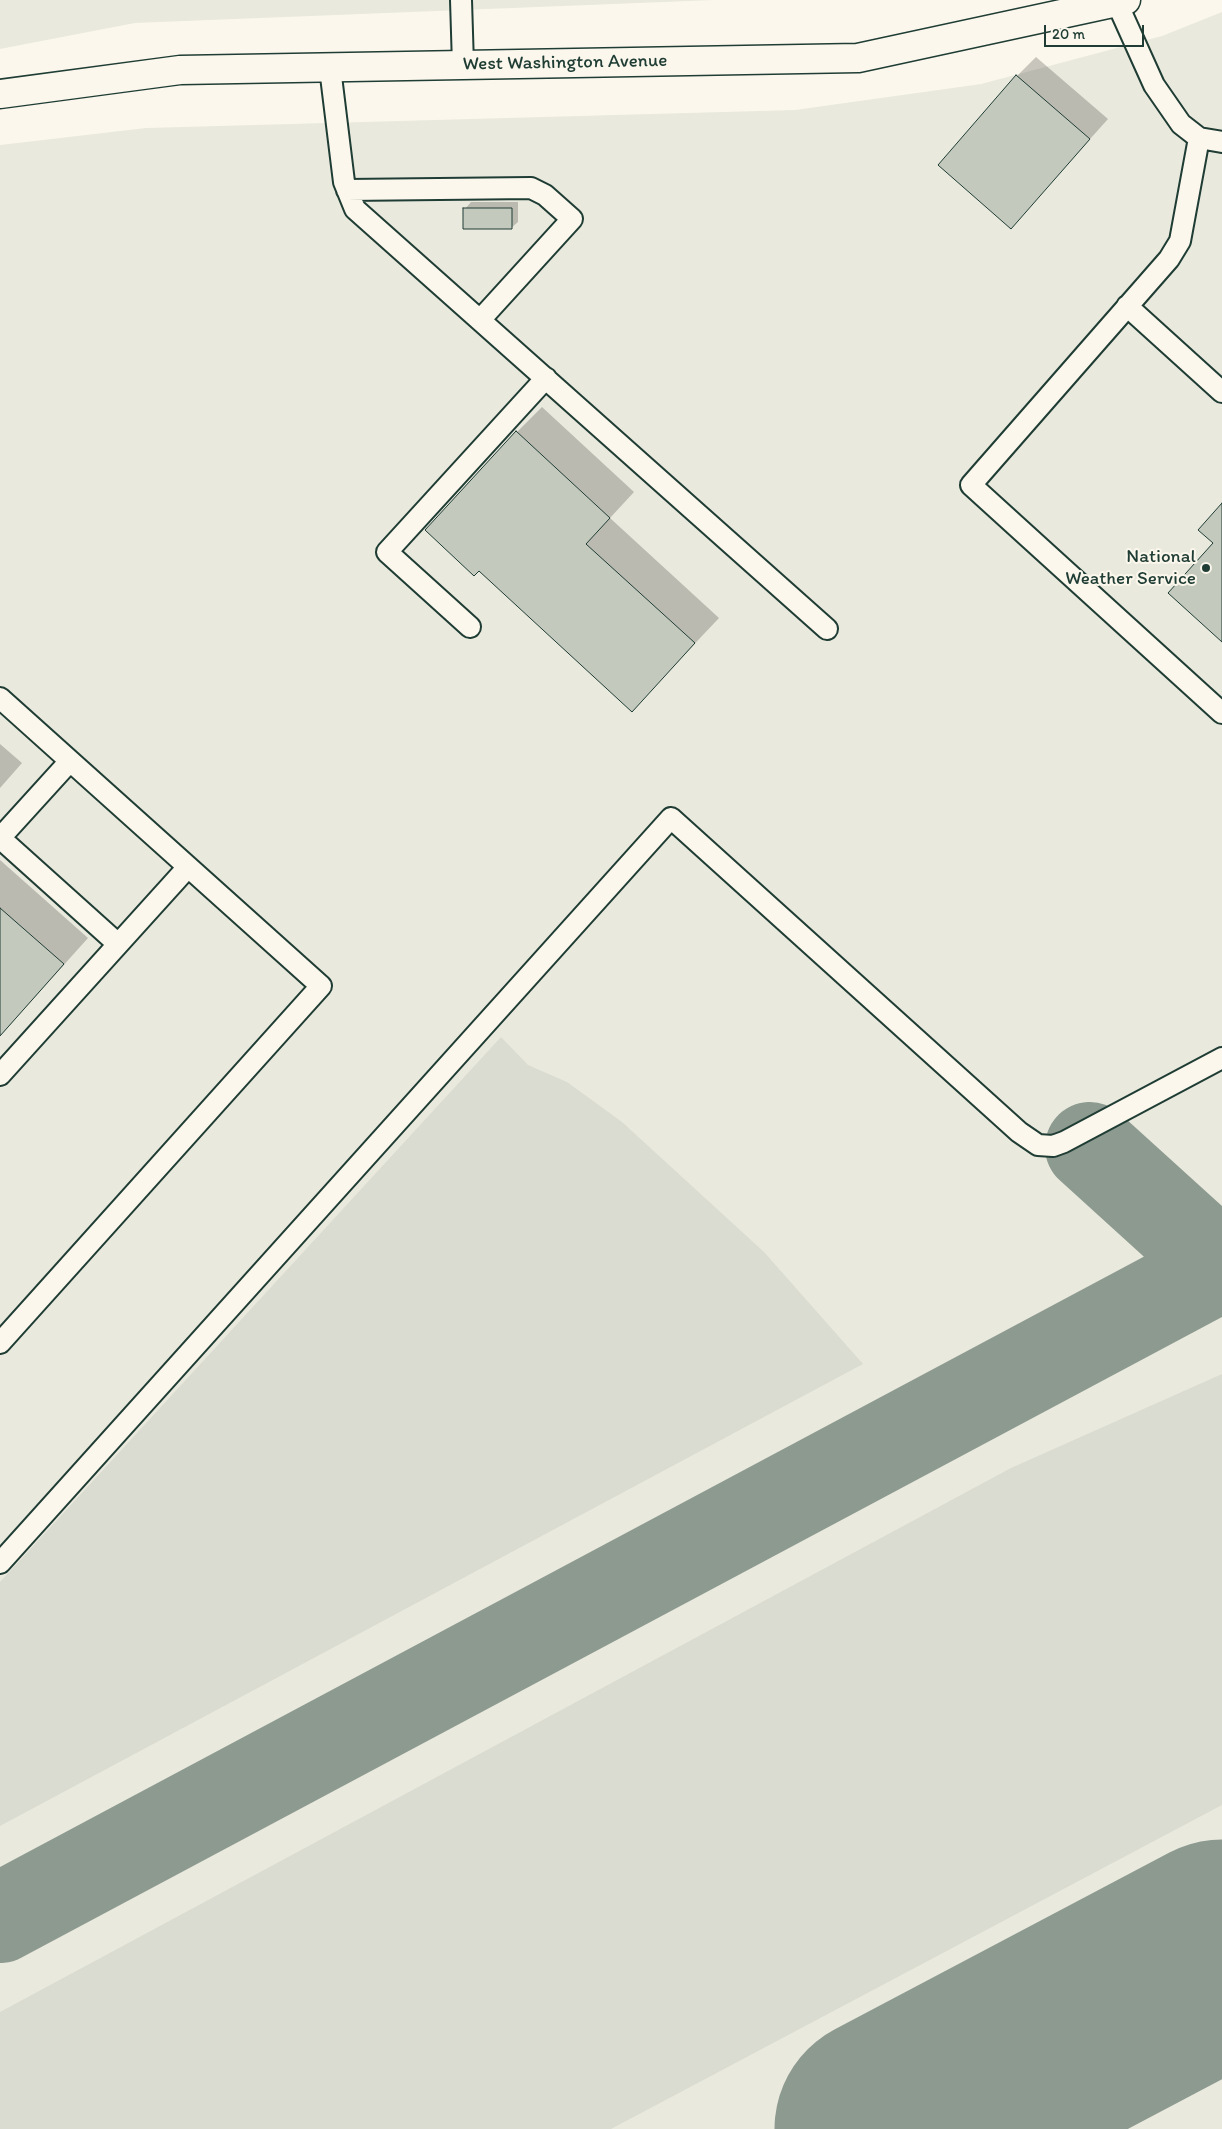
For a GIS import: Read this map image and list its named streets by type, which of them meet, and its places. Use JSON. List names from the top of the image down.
{
  "streets": {
    "main road": ["West Washington Avenue"]
  },
  "places": ["National Weather Service"],
  "scale_bar": "20 m"
}
